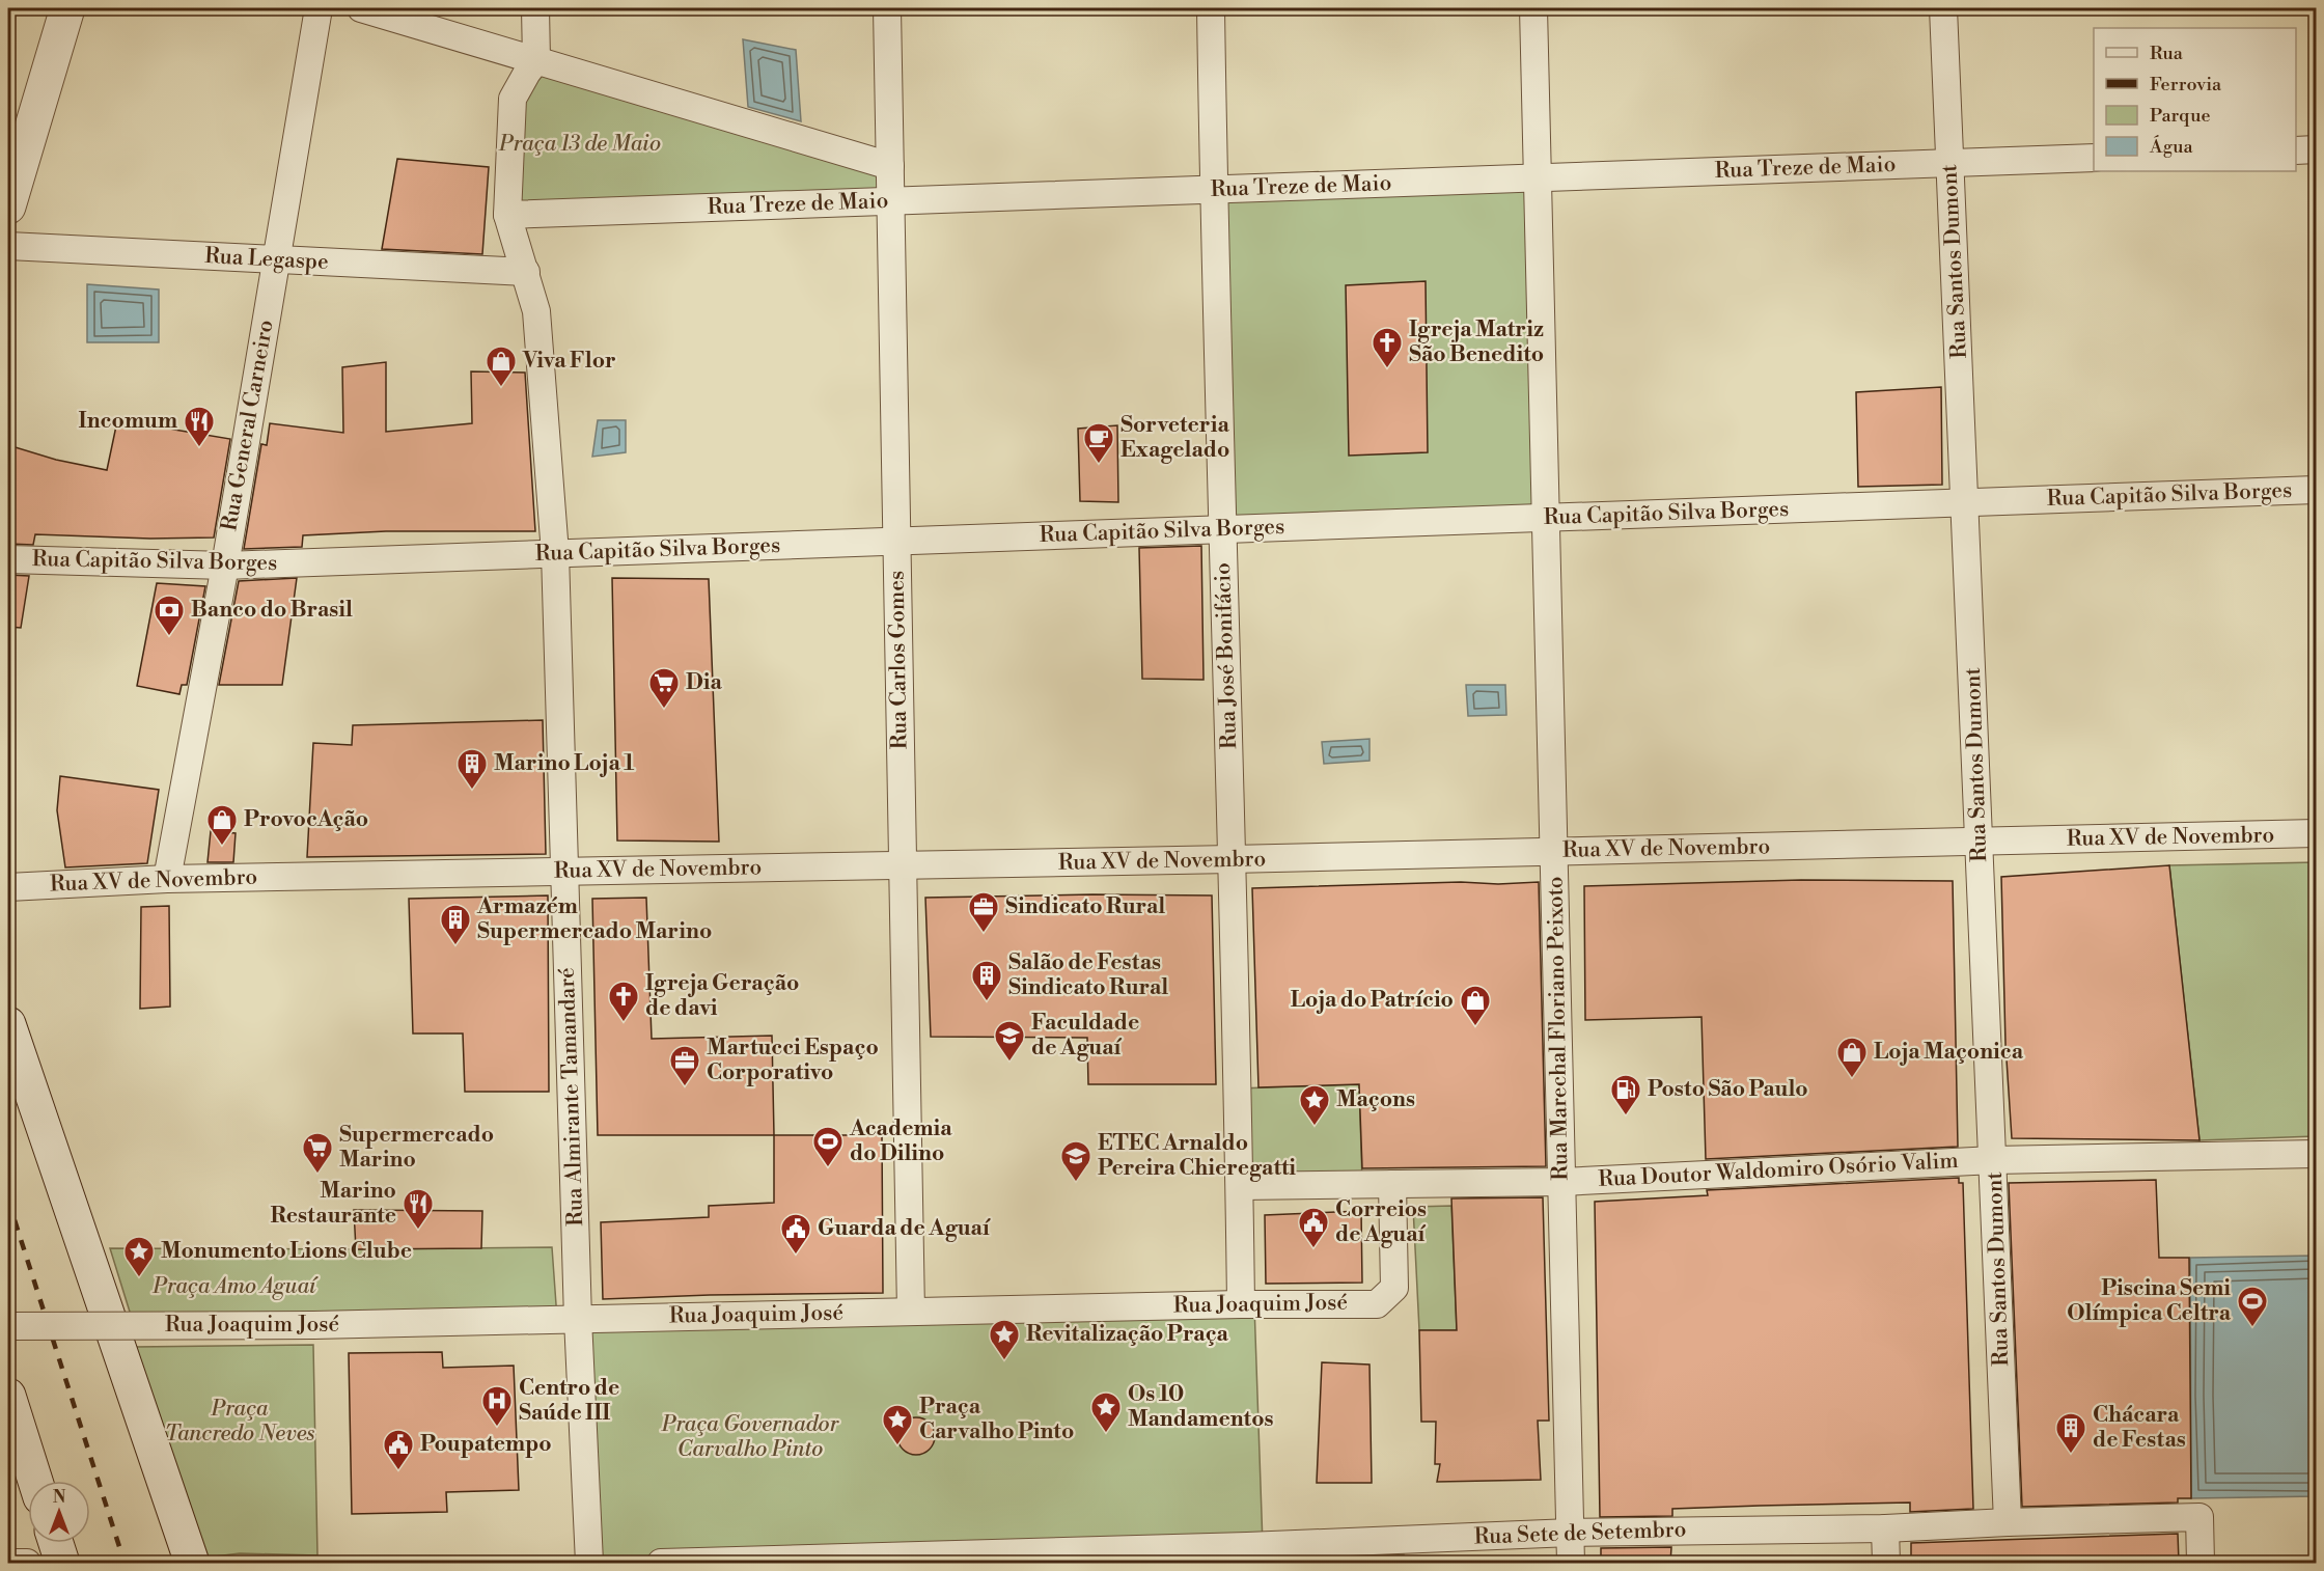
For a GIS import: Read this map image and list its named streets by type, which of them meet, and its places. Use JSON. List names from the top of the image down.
{
  "streets": {
    "street": [
      "Rua Treze de Maio",
      "Rua Legaspe",
      "Rua Santos Dumont",
      "Rua General Carneiro",
      "Rua Capitão Silva Borges",
      "Rua José Bonifácio",
      "Rua Carlos Gomes",
      "Rua XV de Novembro",
      "Rua Marechal Floriano Peixoto",
      "Rua Almirante Tamandaré",
      "Rua Doutor Waldomiro Osório Valim",
      "Rua Joaquim José",
      "Rua Sete de Setembro"
    ]
  },
  "crossings": [
    ["Rua Treze de Maio", "Rua Santos Dumont"],
    ["Rua Treze de Maio", "Rua José Bonifácio"],
    ["Rua Treze de Maio", "Rua Carlos Gomes"],
    ["Rua Treze de Maio", "Rua Marechal Floriano Peixoto"],
    ["Rua Treze de Maio", "Rua Almirante Tamandaré"],
    ["Rua Legaspe", "Rua General Carneiro"],
    ["Rua Legaspe", "Rua Almirante Tamandaré"],
    ["Rua Santos Dumont", "Rua Capitão Silva Borges"],
    ["Rua Santos Dumont", "Rua XV de Novembro"],
    ["Rua Santos Dumont", "Rua Doutor Waldomiro Osório Valim"],
    ["Rua Santos Dumont", "Rua Sete de Setembro"],
    ["Rua General Carneiro", "Rua Capitão Silva Borges"],
    ["Rua General Carneiro", "Rua XV de Novembro"],
    ["Rua Capitão Silva Borges", "Rua José Bonifácio"],
    ["Rua Capitão Silva Borges", "Rua Carlos Gomes"],
    ["Rua Capitão Silva Borges", "Rua Marechal Floriano Peixoto"],
    ["Rua Capitão Silva Borges", "Rua Almirante Tamandaré"],
    ["Rua José Bonifácio", "Rua XV de Novembro"],
    ["Rua José Bonifácio", "Rua Doutor Waldomiro Osório Valim"],
    ["Rua José Bonifácio", "Rua Joaquim José"],
    ["Rua Carlos Gomes", "Rua XV de Novembro"],
    ["Rua Carlos Gomes", "Rua Joaquim José"],
    ["Rua XV de Novembro", "Rua Marechal Floriano Peixoto"],
    ["Rua XV de Novembro", "Rua Almirante Tamandaré"],
    ["Rua Marechal Floriano Peixoto", "Rua Doutor Waldomiro Osório Valim"],
    ["Rua Marechal Floriano Peixoto", "Rua Sete de Setembro"],
    ["Rua Almirante Tamandaré", "Rua Joaquim José"],
    ["Rua Doutor Waldomiro Osório Valim", "Rua Joaquim José"]
  ],
  "parks": [
    "Praça 13 de Maio",
    "Praça Amo Aguaí",
    "Praça Tancredo Neves",
    "Praça Governador Carvalho Pinto"
  ],
  "places": {
    "church": ["Igreja Matriz São Benedito", "Igreja Geração de davi"],
    "shop": [
      "Viva Flor",
      "ProvocAção",
      "Loja do Patrício",
      "Loja Maçonica"
    ],
    "restaurant": ["Incomum", "Marino Restaurante"],
    "cafe": ["Sorveteria Exagelado"],
    "bank": ["Banco do Brasil"],
    "supermarket": ["Dia", "Supermercado Marino"],
    "building": [
      "Marino Loja 1",
      "Armazém Supermercado Marino",
      "Salão de Festas Sindicato Rural",
      "Chácara de Festas"
    ],
    "office": ["Sindicato Rural", "Martucci Espaço Corporativo"],
    "school or university": ["Faculdade de Aguaí", "ETEC Arnaldo Pereira Chieregatti"],
    "fuel station": ["Posto São Paulo"],
    "place": [
      "Maçons",
      "Monumento Lions Clube",
      "Revitalização Praça",
      "Os 10 Mandamentos",
      "Praça Carvalho Pinto"
    ],
    "sports": ["Academia do Dilino", "Piscina Semi Olímpica Celtra"],
    "public building": ["Correios de Aguaí", "Guarda de Aguaí", "Poupatempo"],
    "hospital": ["Centro de Saúde III"]
  },
  "legend": [
    "Rua",
    "Ferrovia",
    "Parque",
    "Água"
  ],
  "north": "top"
}
